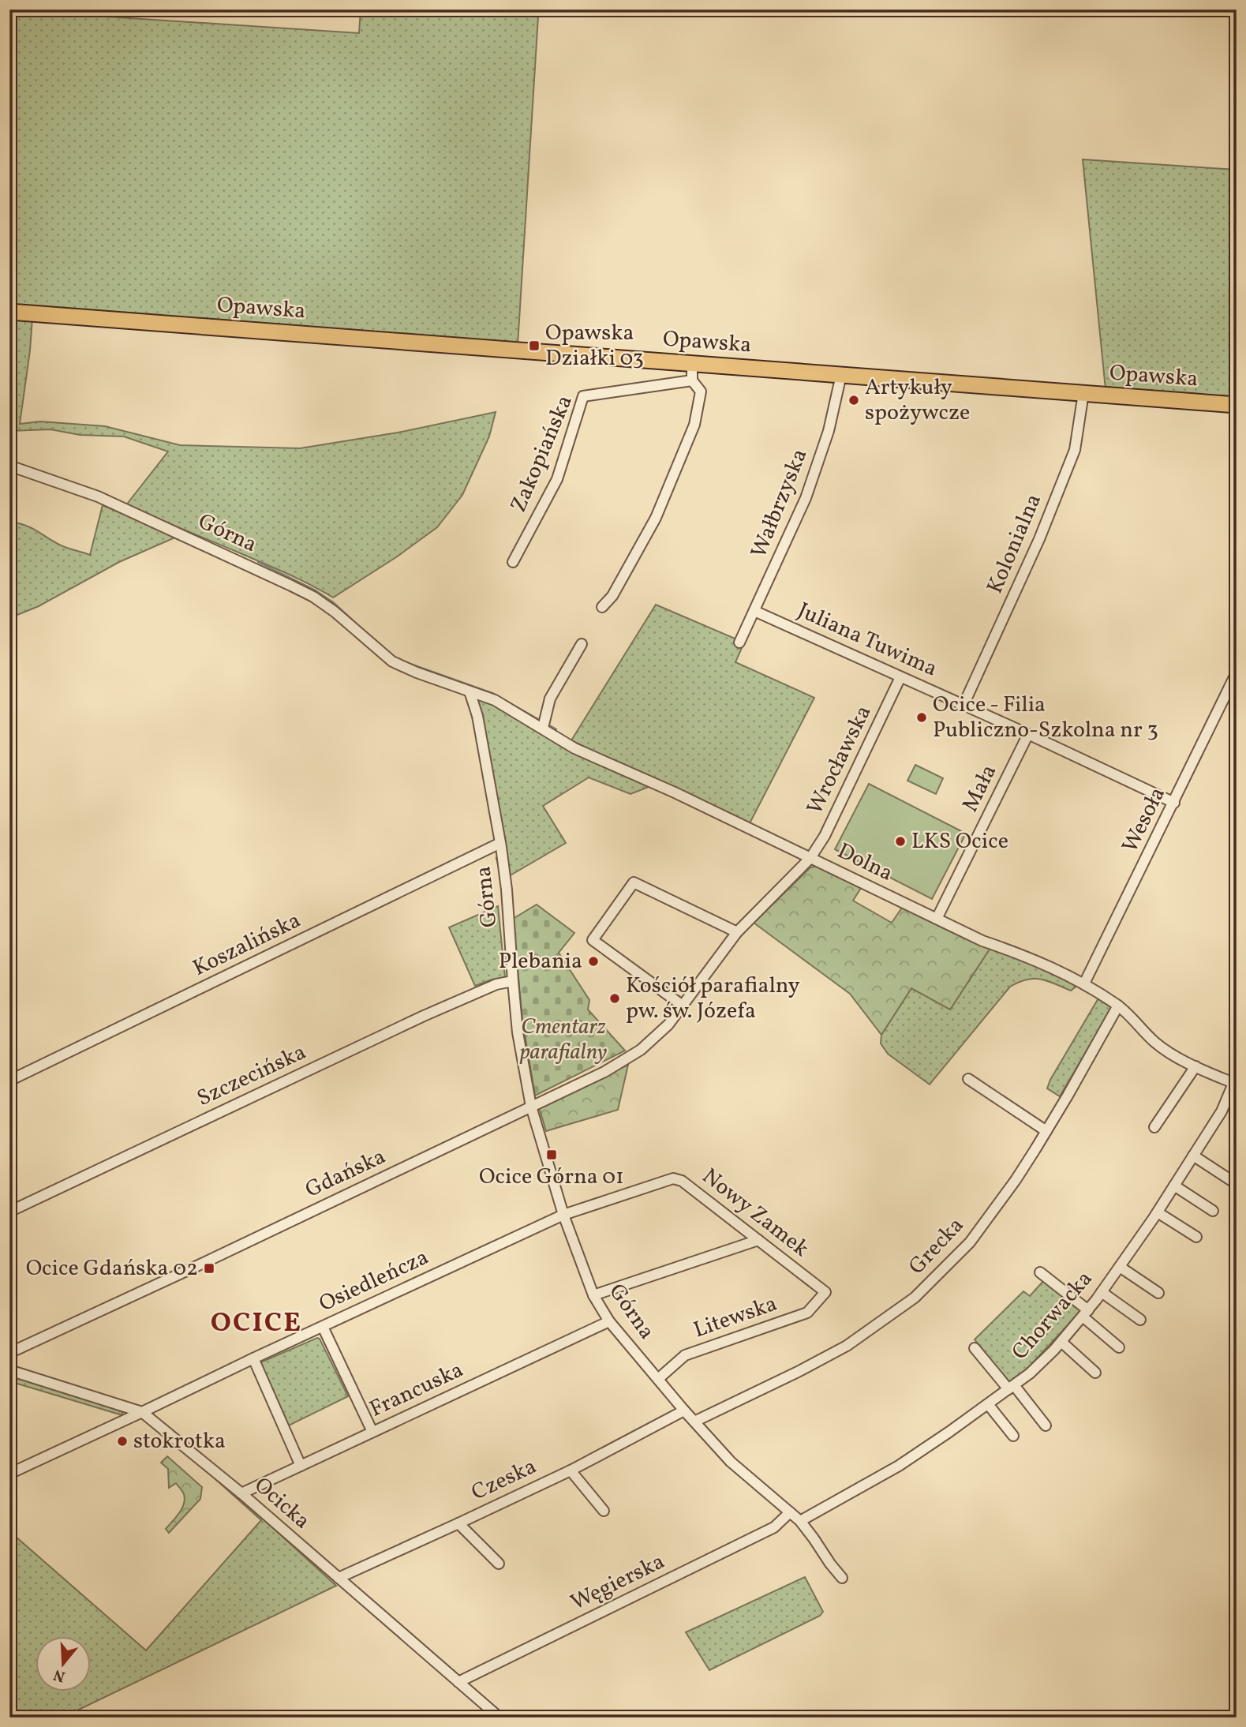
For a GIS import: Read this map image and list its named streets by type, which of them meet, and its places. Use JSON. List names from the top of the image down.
{
  "streets": {
    "main road": ["Opawska"],
    "street": [
      "Zakopiańska",
      "Wałbrzyska",
      "Górna",
      "Kolonialna",
      "Juliana Tuwima",
      "Wrocławska",
      "Mała",
      "Wesoła",
      "Dolna",
      "Koszalińska",
      "Szczecińska",
      "Gdańska",
      "Nowy Zamek",
      "Grecka",
      "Osiedleńcza",
      "Chorwacka",
      "Litewska",
      "Francuska",
      "Czeska",
      "Ocicka",
      "Węgierska"
    ]
  },
  "crossings": [
    ["Opawska", "Wałbrzyska"],
    ["Opawska", "Kolonialna"],
    ["Wałbrzyska", "Juliana Tuwima"],
    ["Górna", "Dolna"],
    ["Górna", "Koszalińska"],
    ["Górna", "Szczecińska"],
    ["Górna", "Gdańska"],
    ["Górna", "Nowy Zamek"],
    ["Górna", "Grecka"],
    ["Górna", "Osiedleńcza"],
    ["Górna", "Chorwacka"],
    ["Górna", "Litewska"],
    ["Górna", "Francuska"],
    ["Górna", "Czeska"],
    ["Górna", "Węgierska"],
    ["Kolonialna", "Juliana Tuwima"],
    ["Juliana Tuwima", "Wrocławska"],
    ["Juliana Tuwima", "Mała"],
    ["Juliana Tuwima", "Wesoła"],
    ["Wrocławska", "Dolna"],
    ["Wrocławska", "Gdańska"],
    ["Mała", "Dolna"],
    ["Wesoła", "Dolna"],
    ["Dolna", "Gdańska"],
    ["Dolna", "Grecka"],
    ["Dolna", "Chorwacka"],
    ["Nowy Zamek", "Osiedleńcza"],
    ["Nowy Zamek", "Litewska"],
    ["Osiedleńcza", "Ocicka"],
    ["Francuska", "Ocicka"],
    ["Czeska", "Ocicka"],
    ["Ocicka", "Węgierska"]
  ],
  "districts": ["OCICE"],
  "parks": ["Cmentarz parafialny"],
  "places": {
    "transit": ["Opawska Działki 03", "Ocice Górna 01", "Ocice Gdańska 02"],
    "other": [
      "Artykuły spożywcze",
      "Ocice - Filia Publiczno-Szkolna nr 3",
      "LKS Ocice",
      "Plebania",
      "Kościół parafialny pw. św. Józefa",
      "stokrotka"
    ]
  },
  "north": "bottom"
}
